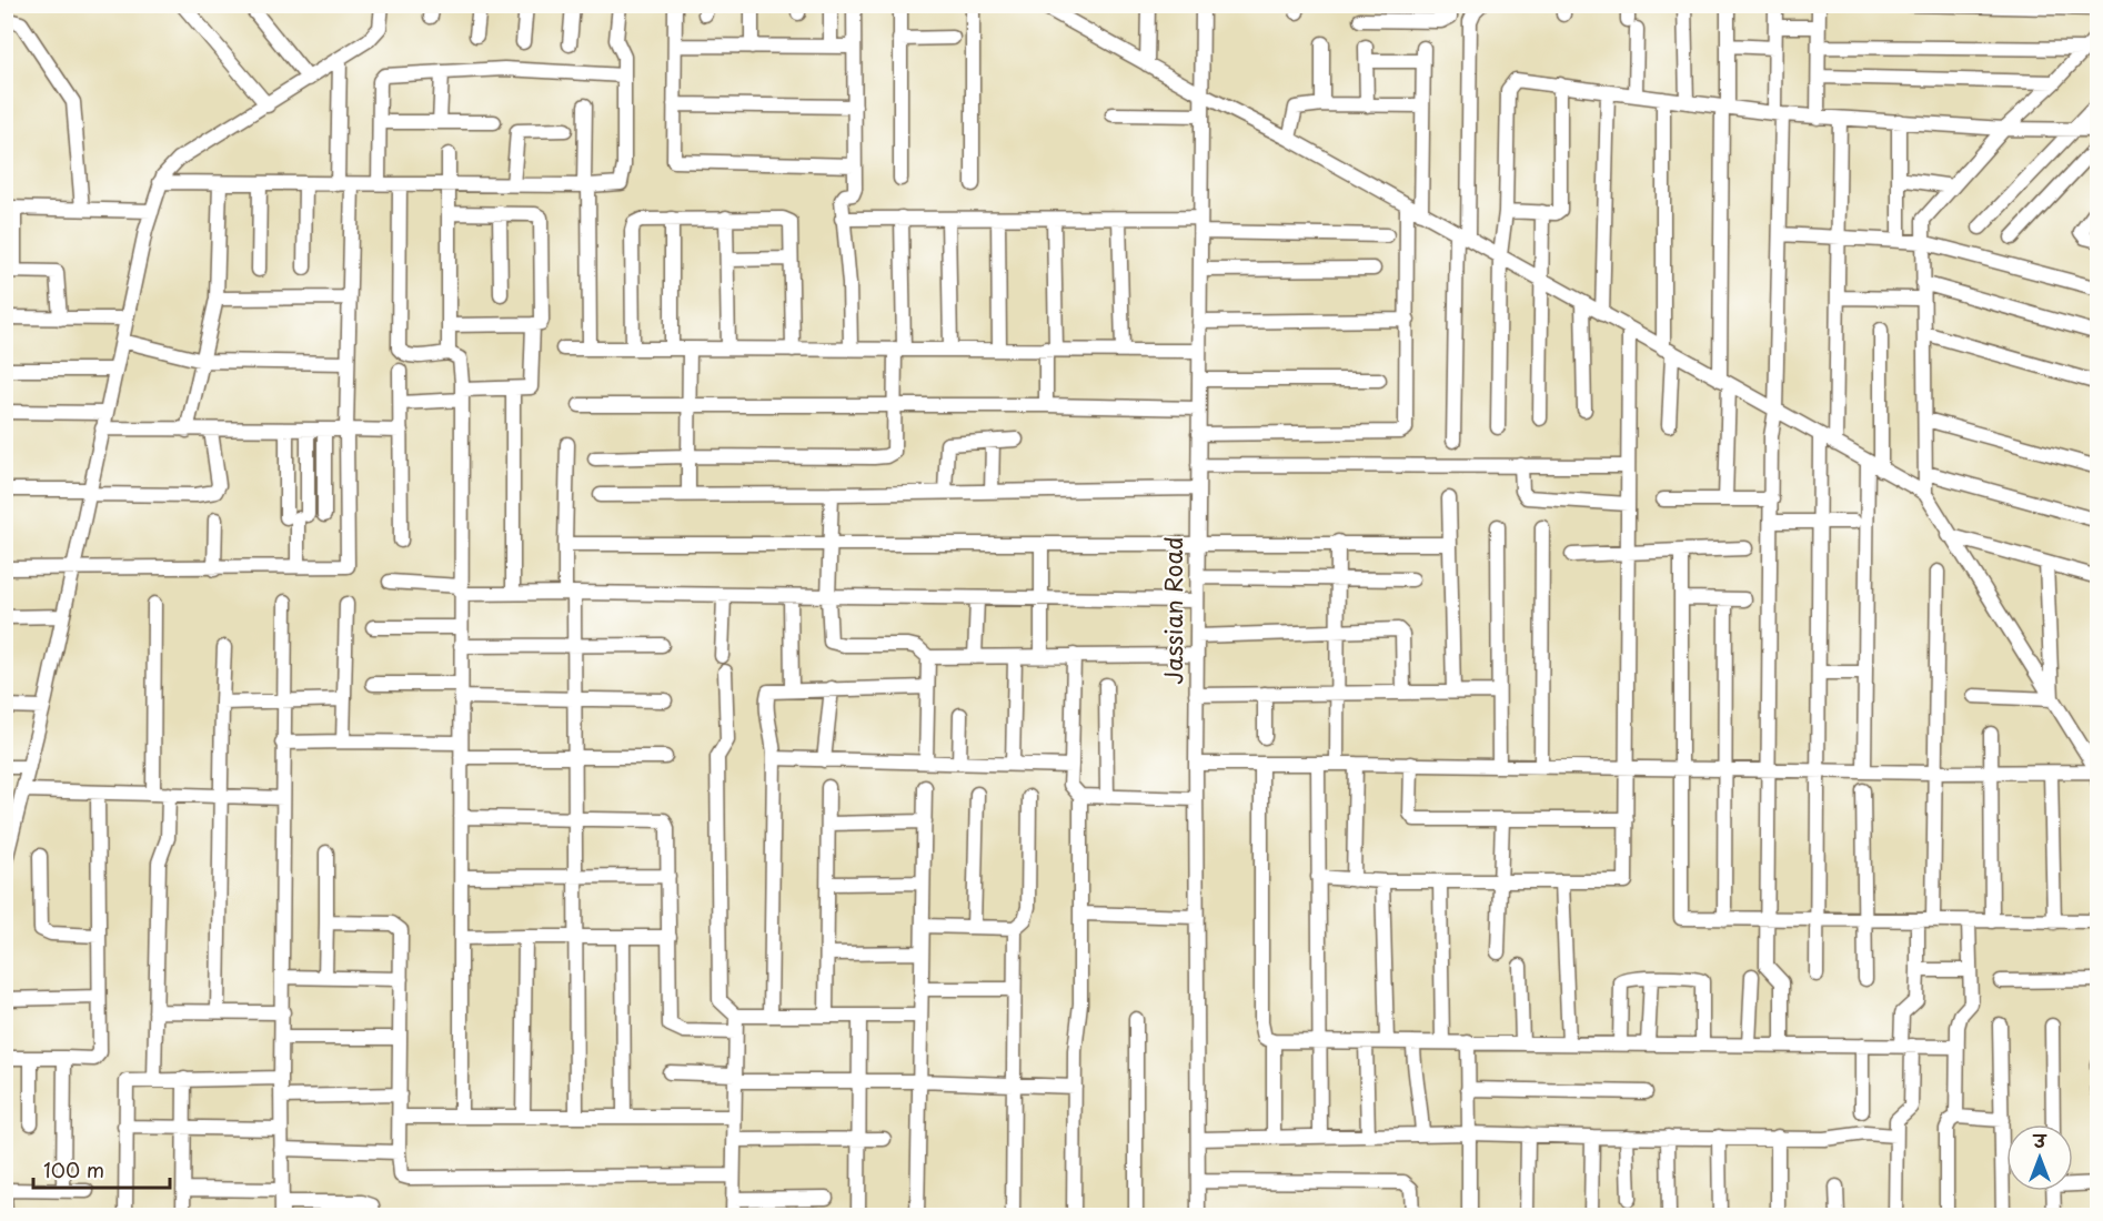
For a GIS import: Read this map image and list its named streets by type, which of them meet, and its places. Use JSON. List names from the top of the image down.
{
  "streets": {
    "street": ["Jassian Road"]
  },
  "scale_bar": "100 m",
  "north": "top"
}
